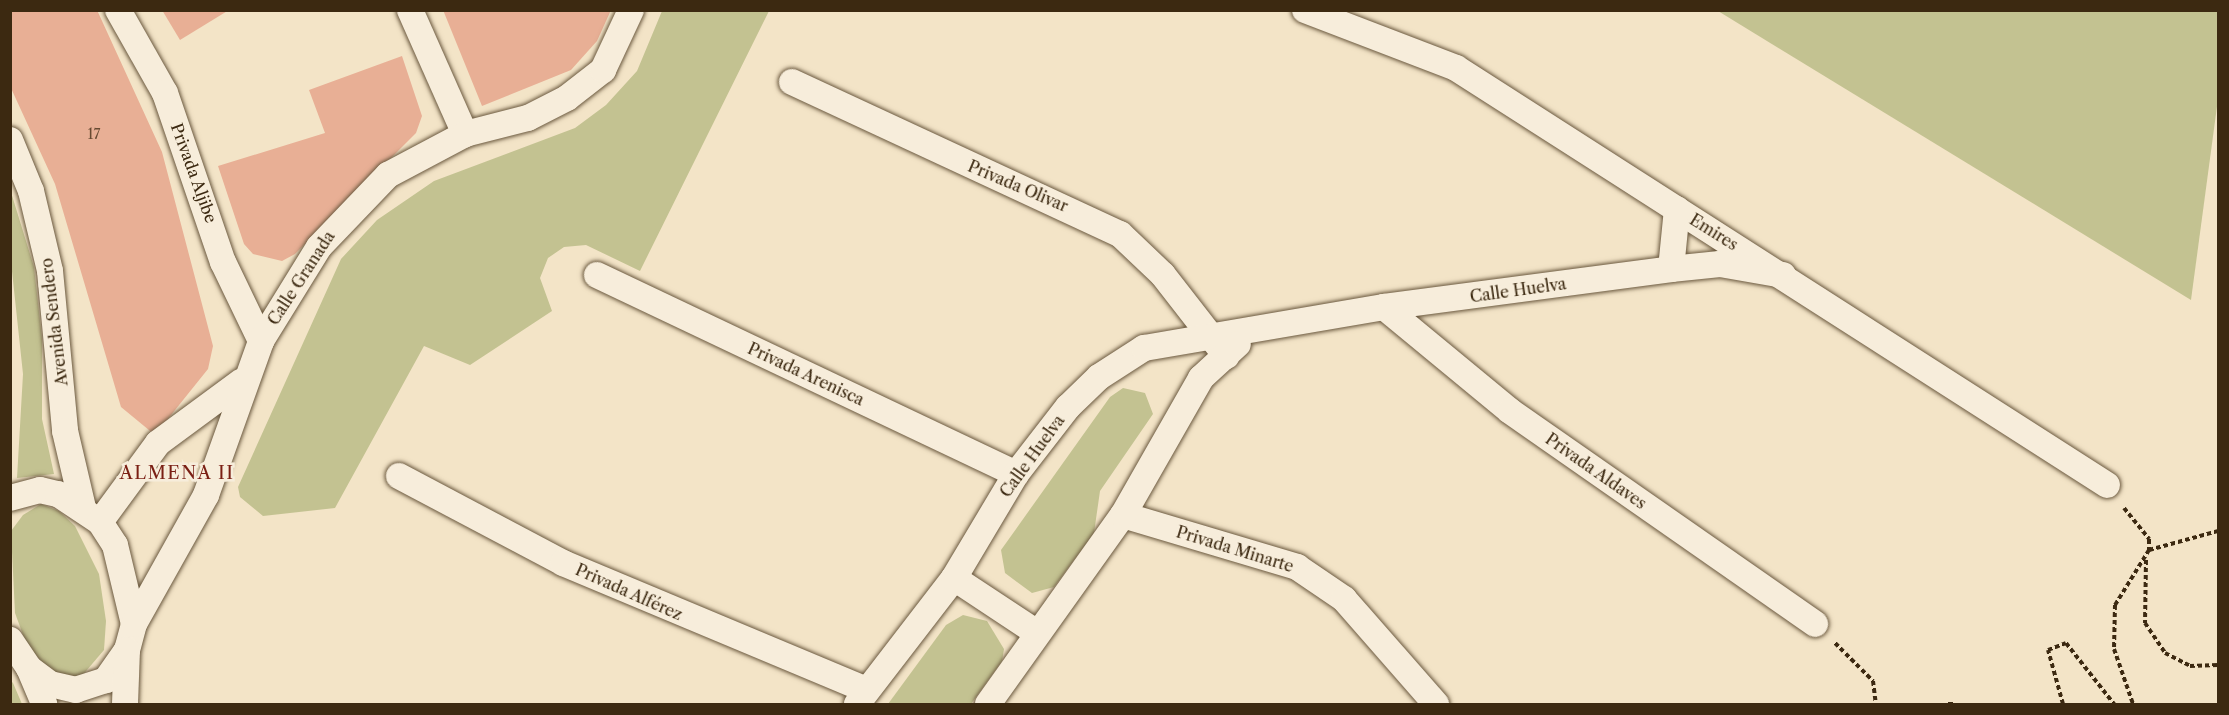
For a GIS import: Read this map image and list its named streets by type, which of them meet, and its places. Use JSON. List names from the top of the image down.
{
  "streets": {
    "street": [
      "Privada Aljibe",
      "Privada Olivar",
      "Emires",
      "Calle Granada",
      "Calle Huelva",
      "Avenida Sendero",
      "Privada Arenisca",
      "Privada Aldaves",
      "Privada Minarte",
      "Privada Alférez"
    ]
  },
  "crossings": [
    ["Privada Aljibe", "Calle Granada"],
    ["Privada Olivar", "Calle Huelva"],
    ["Emires", "Calle Huelva"],
    ["Calle Granada", "Avenida Sendero"],
    ["Calle Huelva", "Privada Arenisca"],
    ["Calle Huelva", "Privada Aldaves"],
    ["Calle Huelva", "Privada Alférez"]
  ],
  "districts": ["ALMENA II"],
  "house_numbers": ["17"]
}
